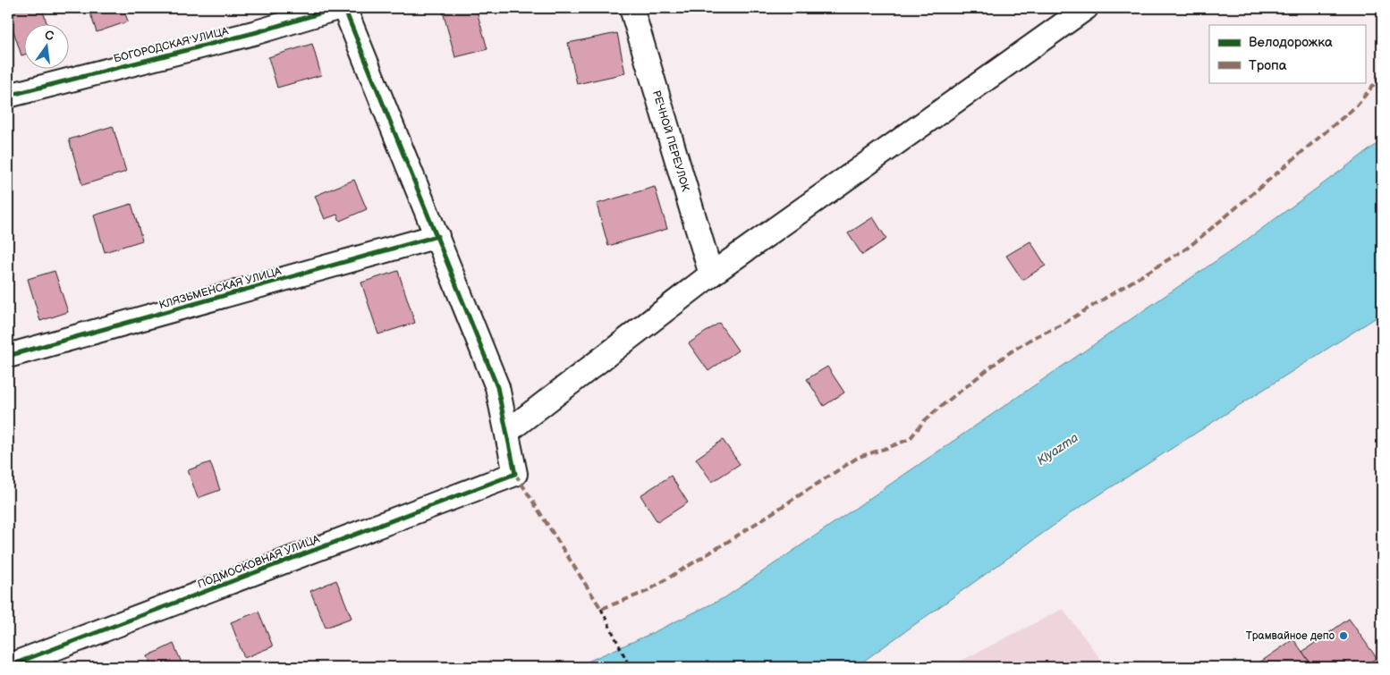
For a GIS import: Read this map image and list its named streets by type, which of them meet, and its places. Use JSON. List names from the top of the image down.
{
  "streets": {
    "street": [
      "БОГОРОДСКАЯ УЛИЦА",
      "РЕЧНОЙ ПЕРЕУЛОК",
      "КЛЯЗЬМЕНСКАЯ УЛИЦА",
      "ПОДМОСКОВНАЯ УЛИЦА"
    ]
  },
  "water": ["Klyazma"],
  "places": ["Трамвайное депо"],
  "legend": ["Велодорожка", "Тропа"],
  "north": "top"
}
